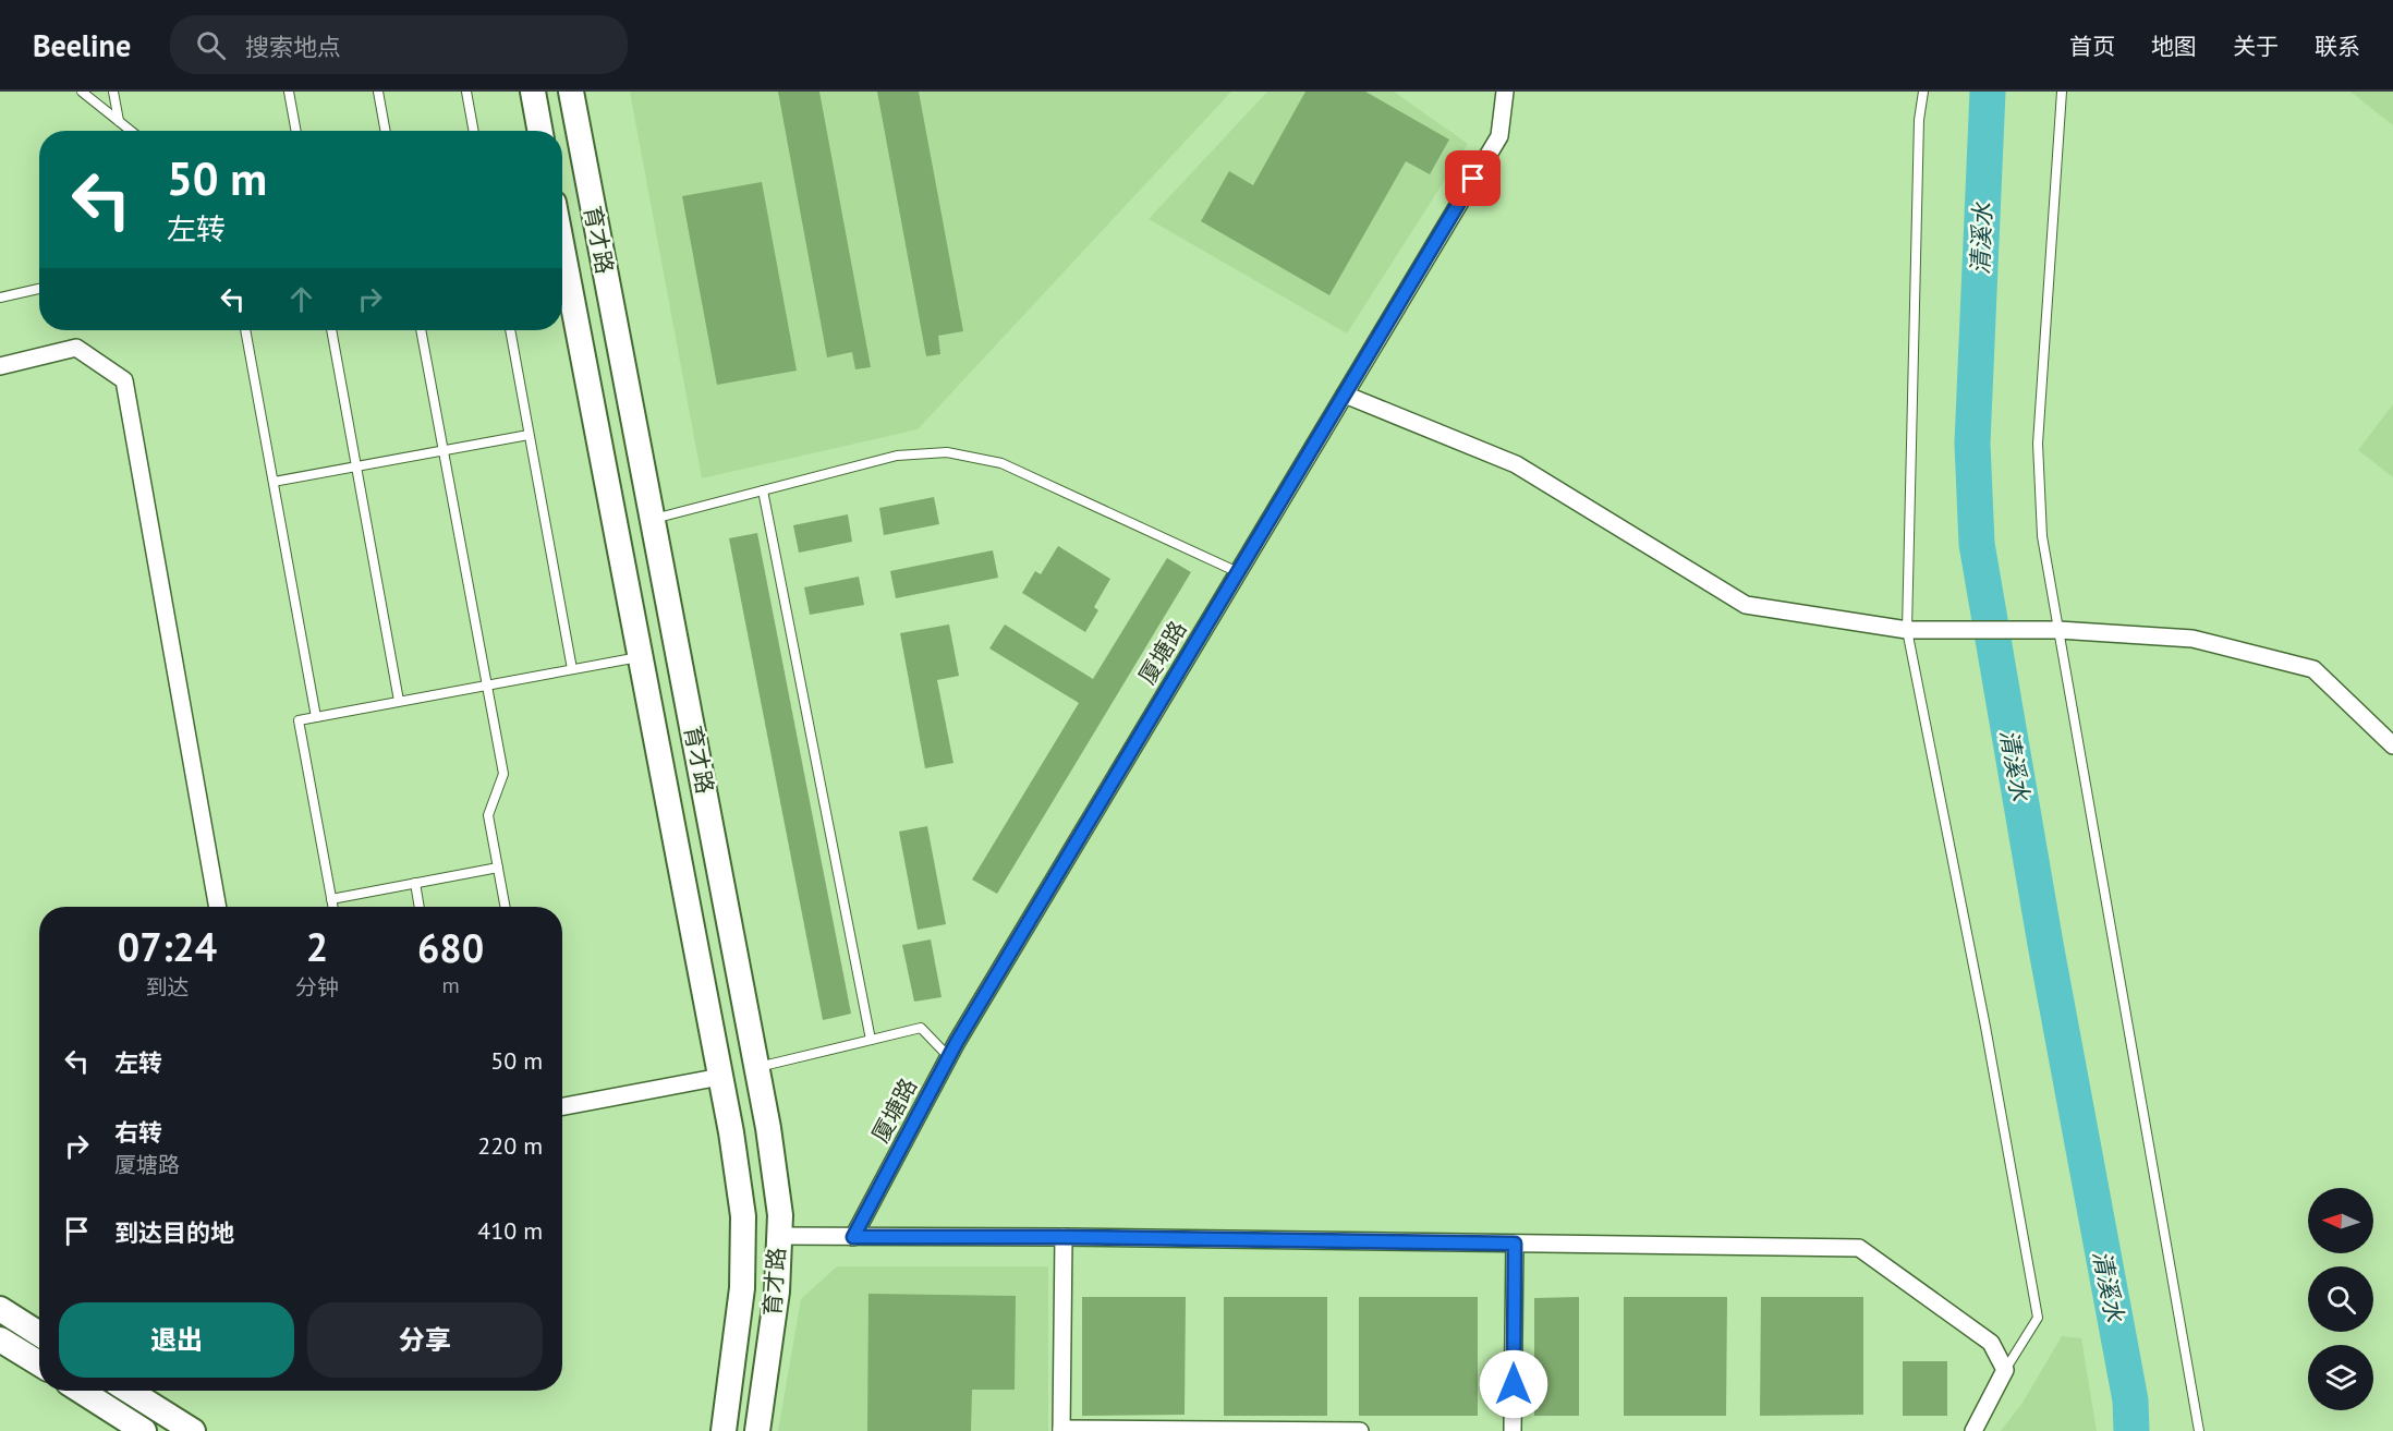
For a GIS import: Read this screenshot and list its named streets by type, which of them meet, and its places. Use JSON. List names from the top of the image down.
{
  "streets": {
    "main road": ["育才路"],
    "street": ["厦塘路"]
  },
  "water": ["清溪水"],
  "north": "left",
  "page": {
    "header": "Beeline",
    "search": "搜索地点",
    "nav": [
      "首页",
      "地图",
      "关于",
      "联系"
    ],
    "turn": ["50 m", "左转"],
    "eta": [
      "07:24",
      "到达",
      "2",
      "分钟",
      "680",
      "m"
    ],
    "list": [
      {
        "name": "左转",
        "value": "50 m"
      },
      {
        "name": "右转",
        "note": "厦塘路",
        "value": "220 m"
      },
      {
        "name": "到达目的地",
        "value": "410 m"
      }
    ],
    "buttons": ["退出", "分享"]
  }
}
